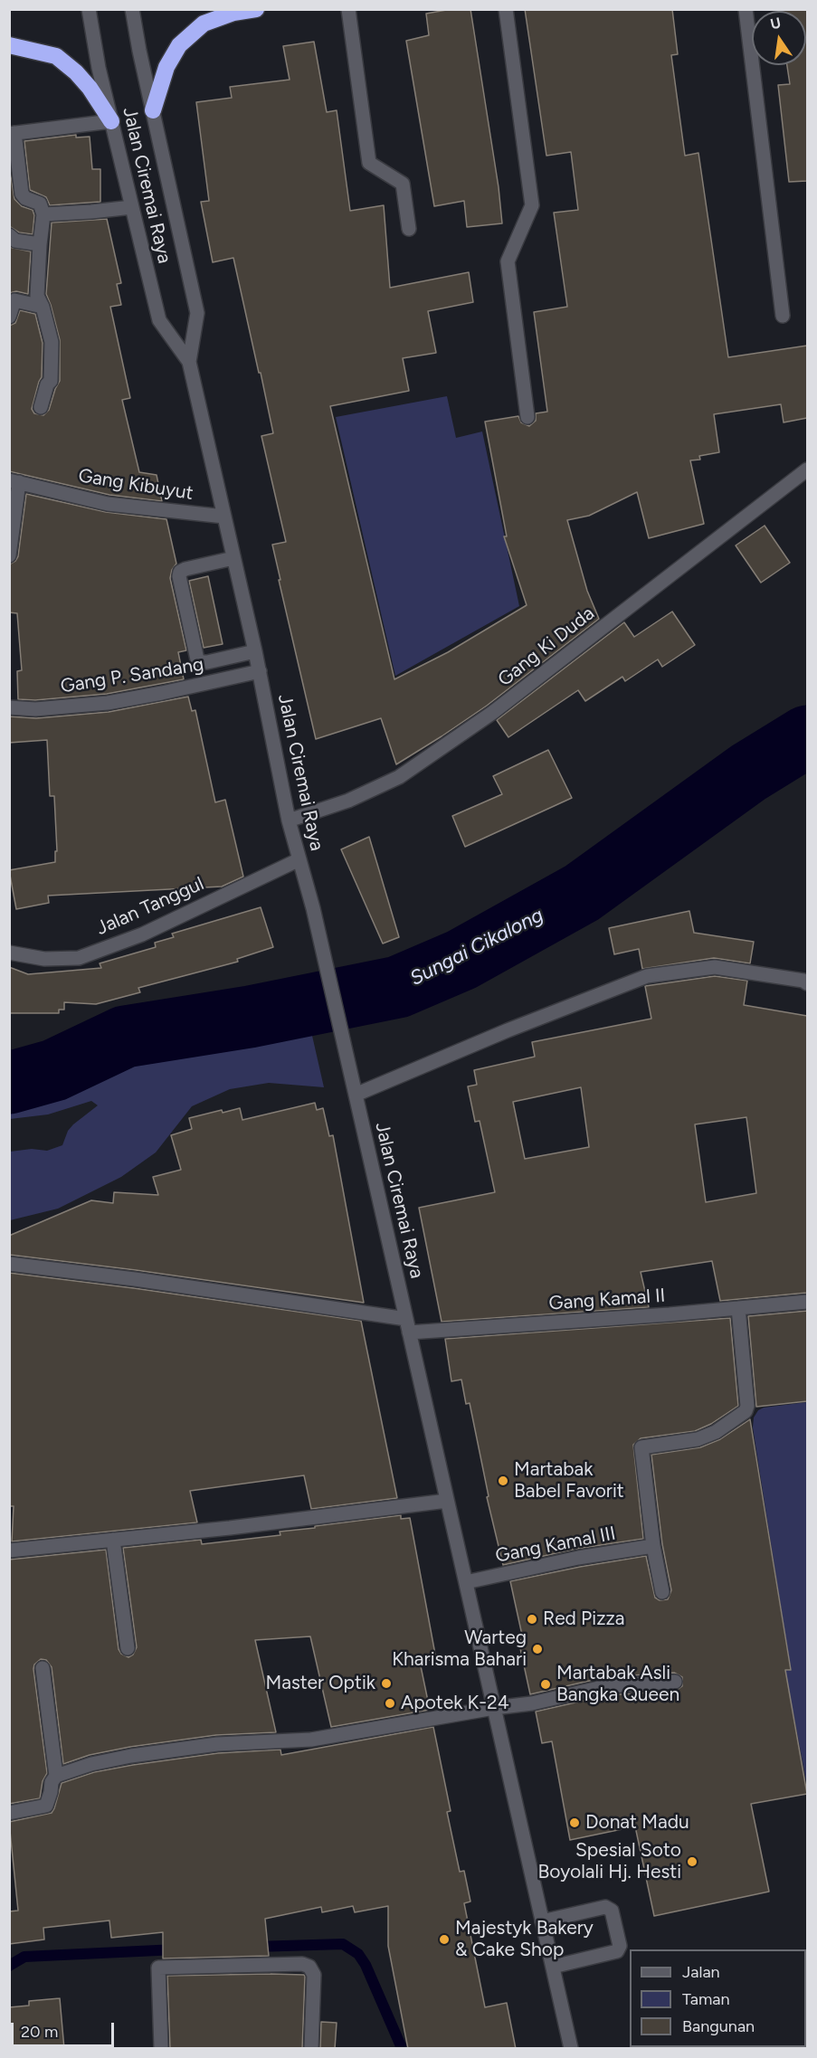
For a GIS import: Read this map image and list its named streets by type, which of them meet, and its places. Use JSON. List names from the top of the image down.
{
  "streets": {
    "street": [
      "Jalan Ciremai Raya",
      "Gang Kibuyut",
      "Gang Ki Duda",
      "Gang P. Sandang",
      "Jalan Tanggul",
      "Gang Kamal II",
      "Gang Kamal III"
    ]
  },
  "crossings": [
    ["Jalan Ciremai Raya", "Gang Kibuyut"],
    ["Jalan Ciremai Raya", "Gang Ki Duda"],
    ["Jalan Ciremai Raya", "Gang P. Sandang"],
    ["Jalan Ciremai Raya", "Jalan Tanggul"],
    ["Jalan Ciremai Raya", "Gang Kamal II"],
    ["Jalan Ciremai Raya", "Gang Kamal III"]
  ],
  "water": ["Sungai Cikalong"],
  "places": [
    "Martabak Babel Favorit",
    "Red Pizza",
    "Warteg Kharisma Bahari",
    "Master Optik",
    "Martabak Asli Bangka Queen",
    "Apotek K-24",
    "Donat Madu",
    "Spesial Soto Boyolali Hj. Hesti",
    "Majestyk Bakery & Cake Shop"
  ],
  "legend": ["Jalan", "Taman", "Bangunan"],
  "scale_bar": "20 m",
  "north": "top"
}
